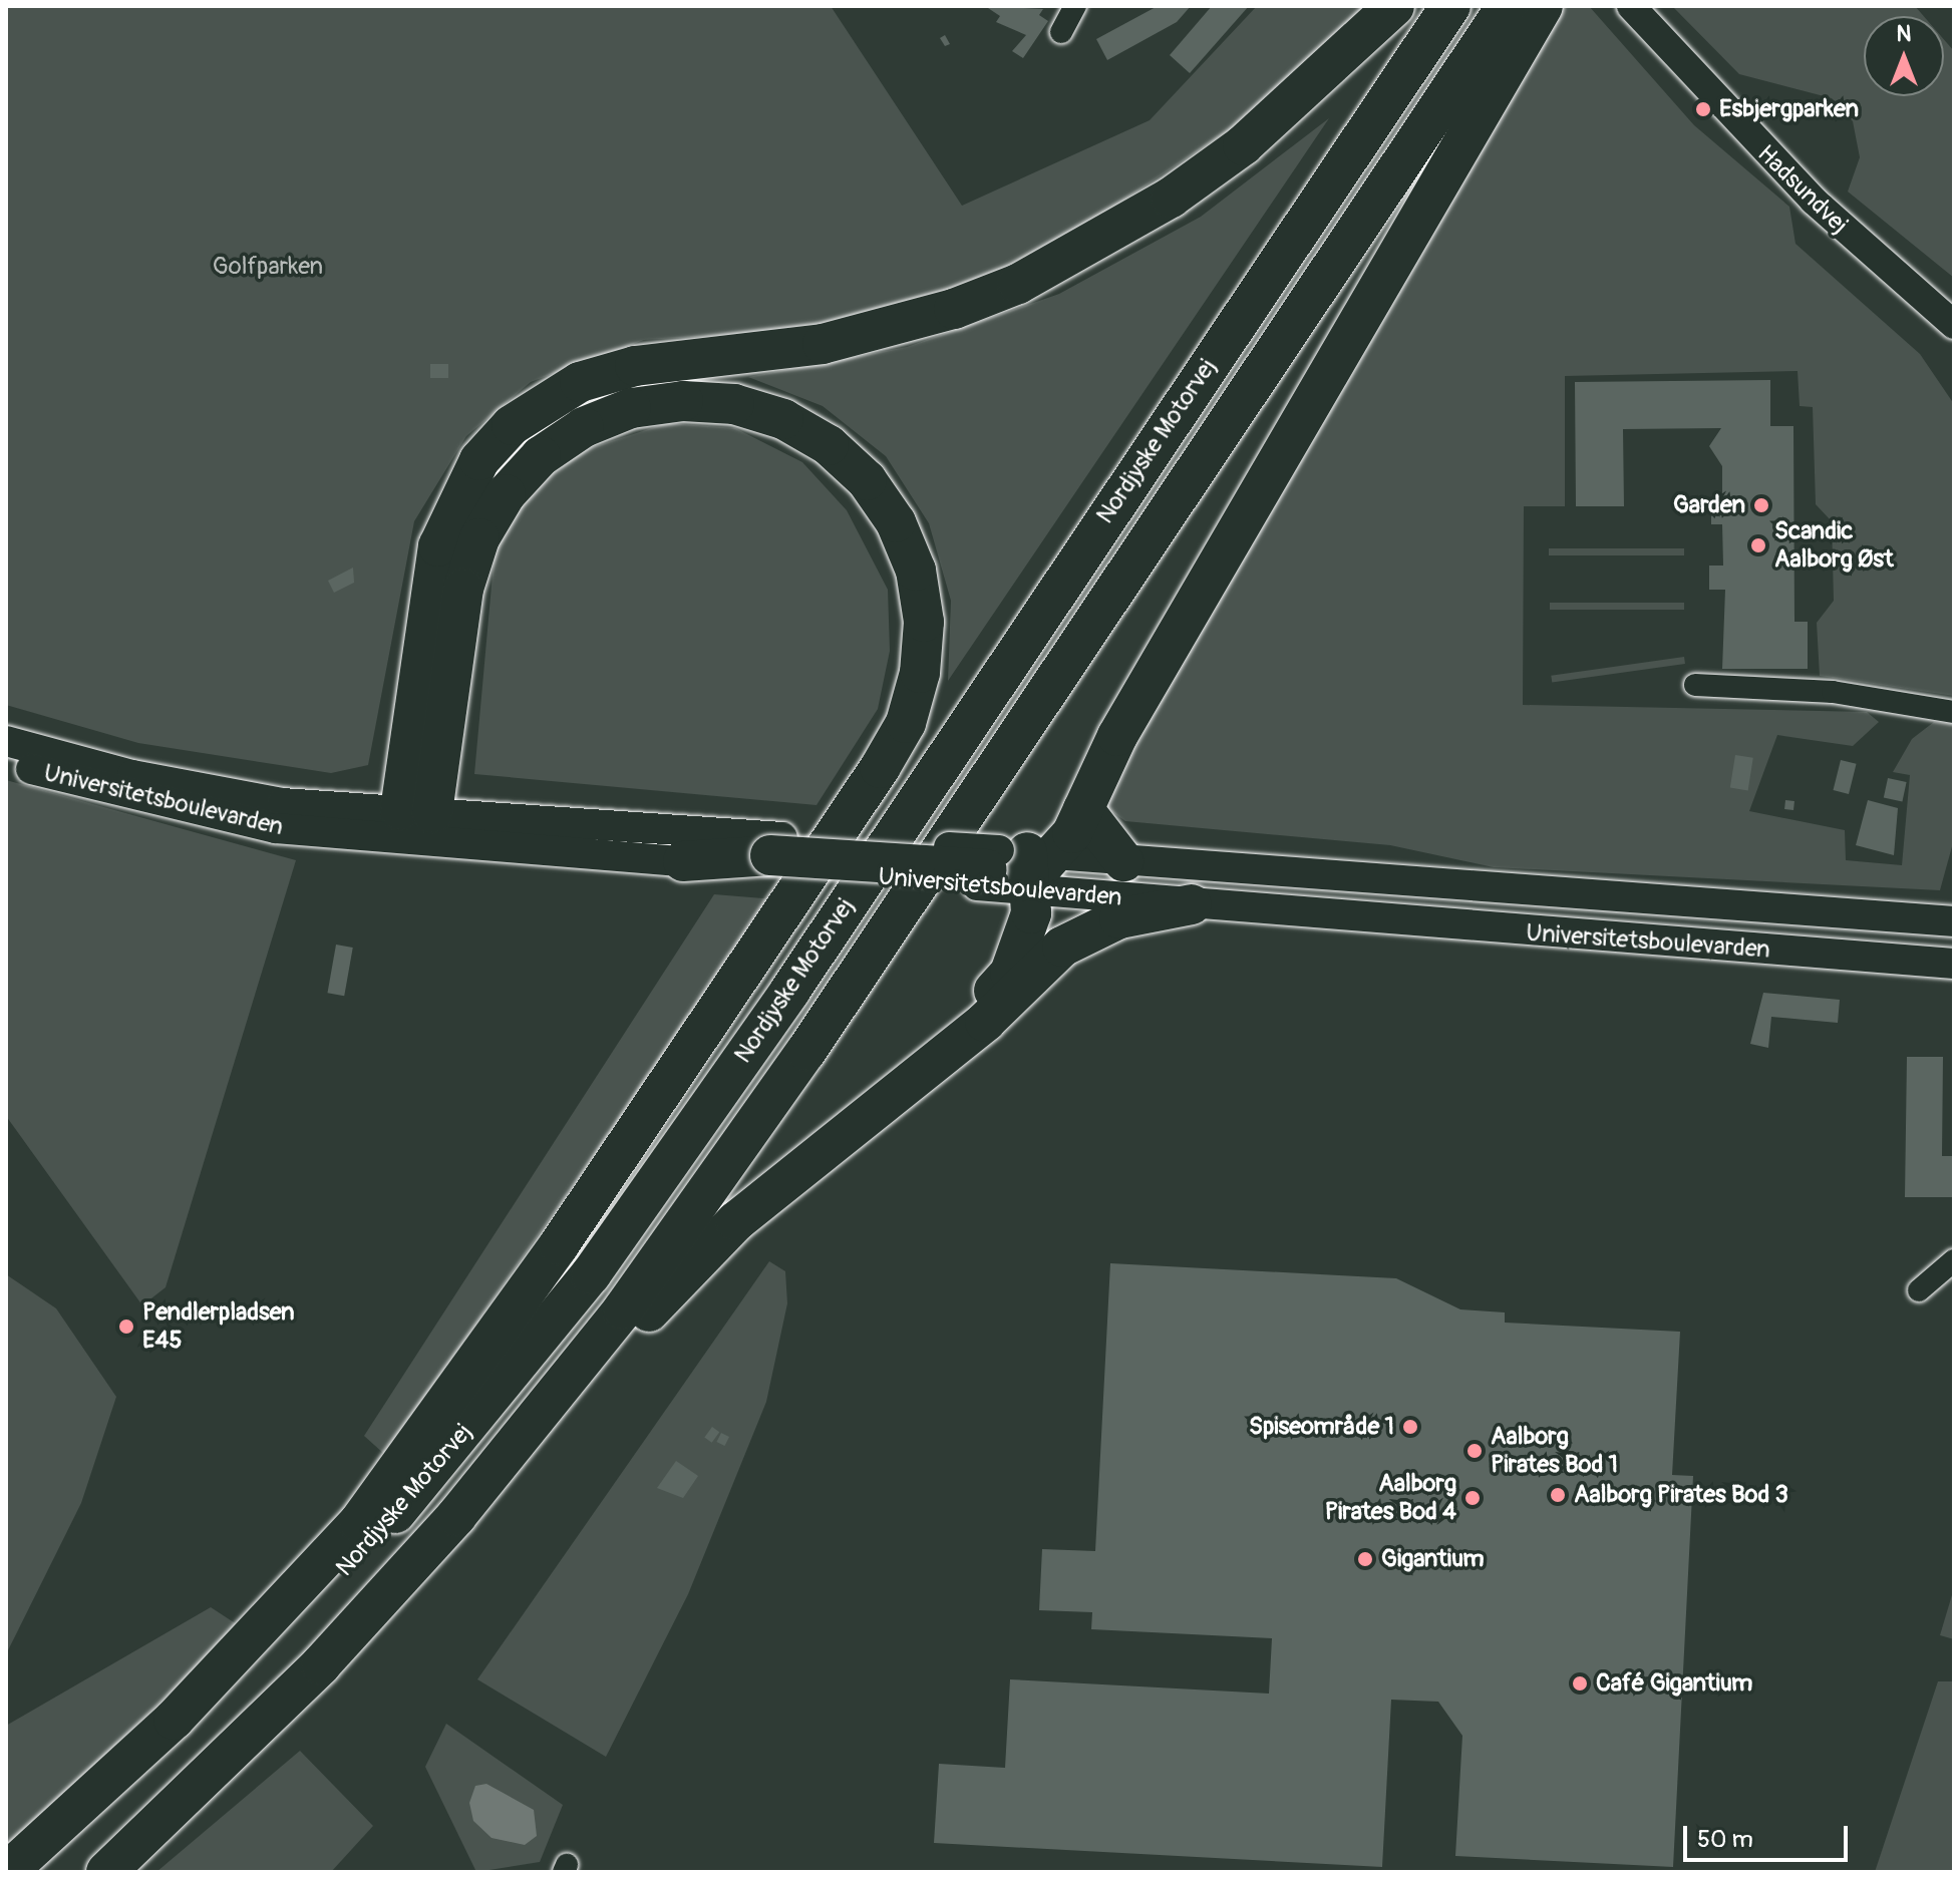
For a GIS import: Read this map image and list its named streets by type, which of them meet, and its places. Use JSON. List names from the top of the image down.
{
  "streets": {
    "highway": ["Nordjyske Motorvej"],
    "main road": ["Universitetsboulevarden"],
    "street": ["Hadsundvej"]
  },
  "parks": ["Golfparken"],
  "places": [
    "Esbjergparken",
    "Garden",
    "Scandic Aalborg Øst",
    "Pendlerpladsen E45",
    "Spiseområde 1",
    "Aalborg Pirates Bod 1",
    "Aalborg Pirates Bod 3",
    "Aalborg Pirates Bod 4",
    "Gigantium",
    "Café Gigantium"
  ],
  "scale_bar": "50 m",
  "north": "top"
}
